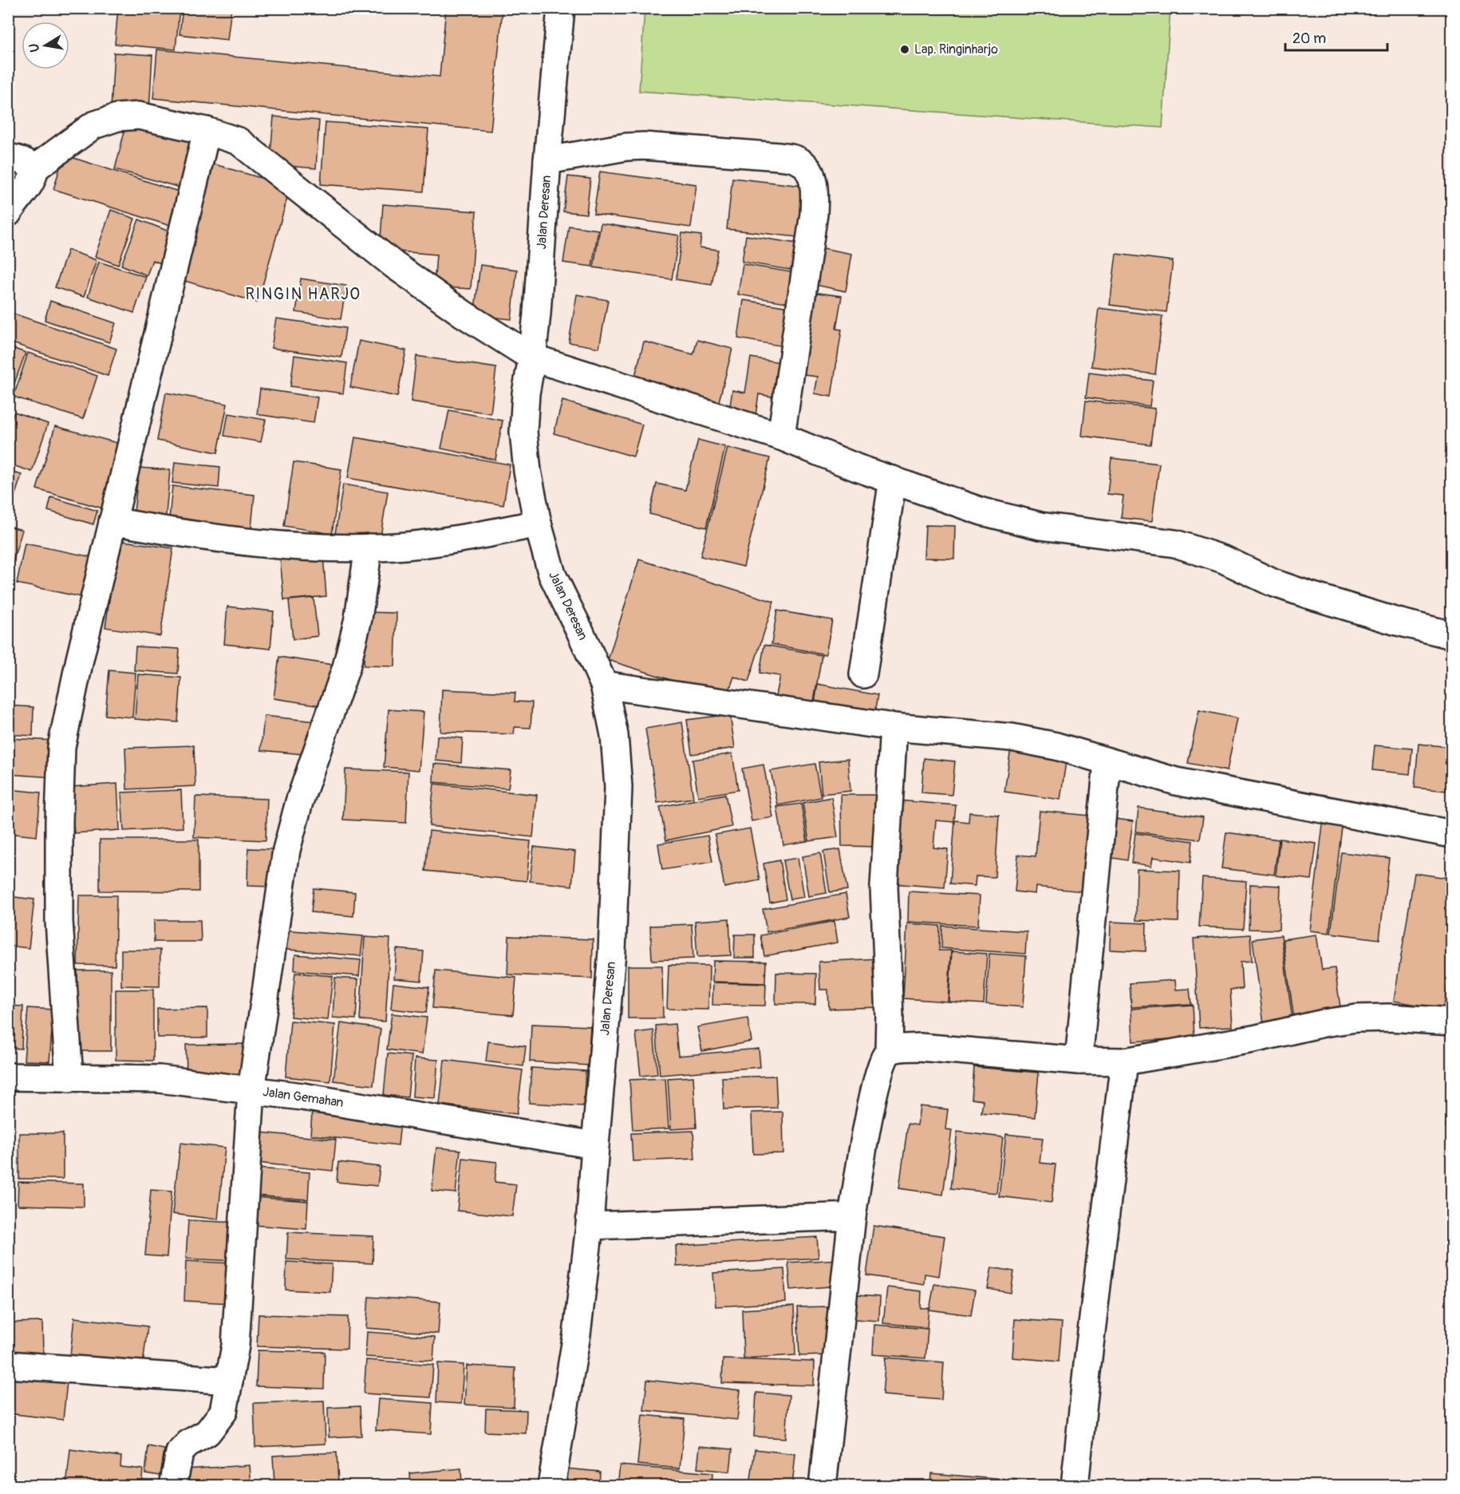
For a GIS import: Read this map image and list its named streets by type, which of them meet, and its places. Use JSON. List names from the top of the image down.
{
  "streets": {
    "street": ["Jalan Deresan", "Jalan Gemahan"]
  },
  "crossings": [
    ["Jalan Deresan", "Jalan Gemahan"]
  ],
  "districts": ["RINGIN HARJO"],
  "places": ["Lap. Ringinharjo"],
  "scale_bar": "20 m",
  "north": "left"
}
